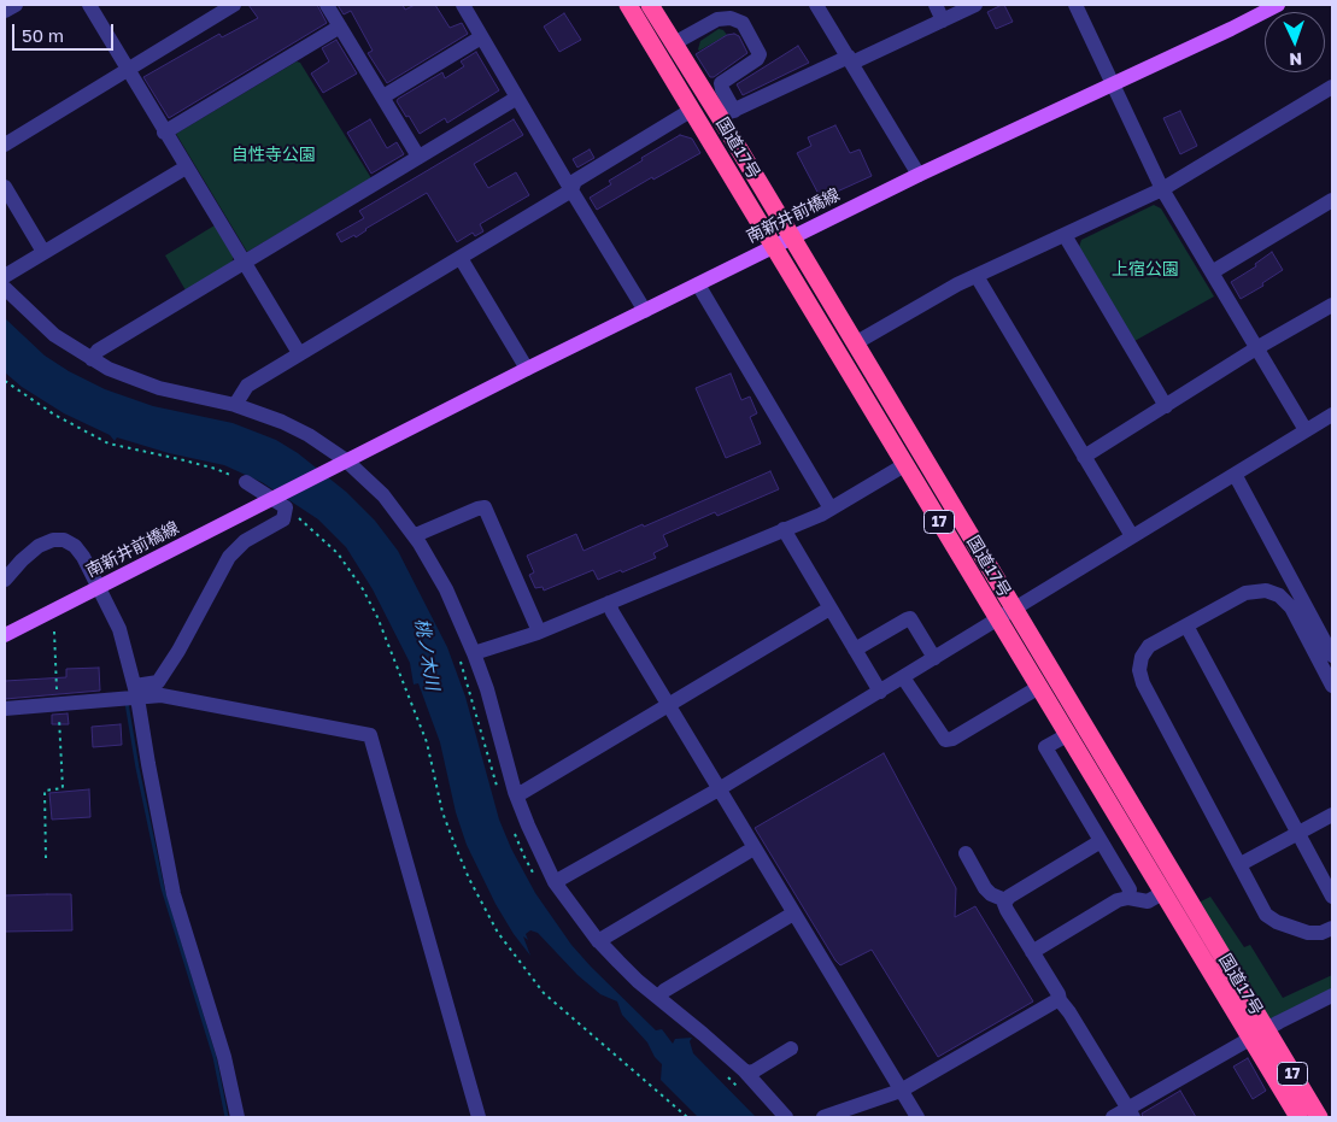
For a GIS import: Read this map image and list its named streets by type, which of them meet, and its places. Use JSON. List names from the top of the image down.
{
  "streets": {
    "highway": ["国道17号", "17"],
    "main road": ["南新井前橋線"]
  },
  "crossings": [
    ["国道17号", "南新井前橋線"]
  ],
  "water": ["桃ノ木川"],
  "parks": ["自性寺公園", "上宿公園"],
  "scale_bar": "50 m",
  "north": "bottom"
}
